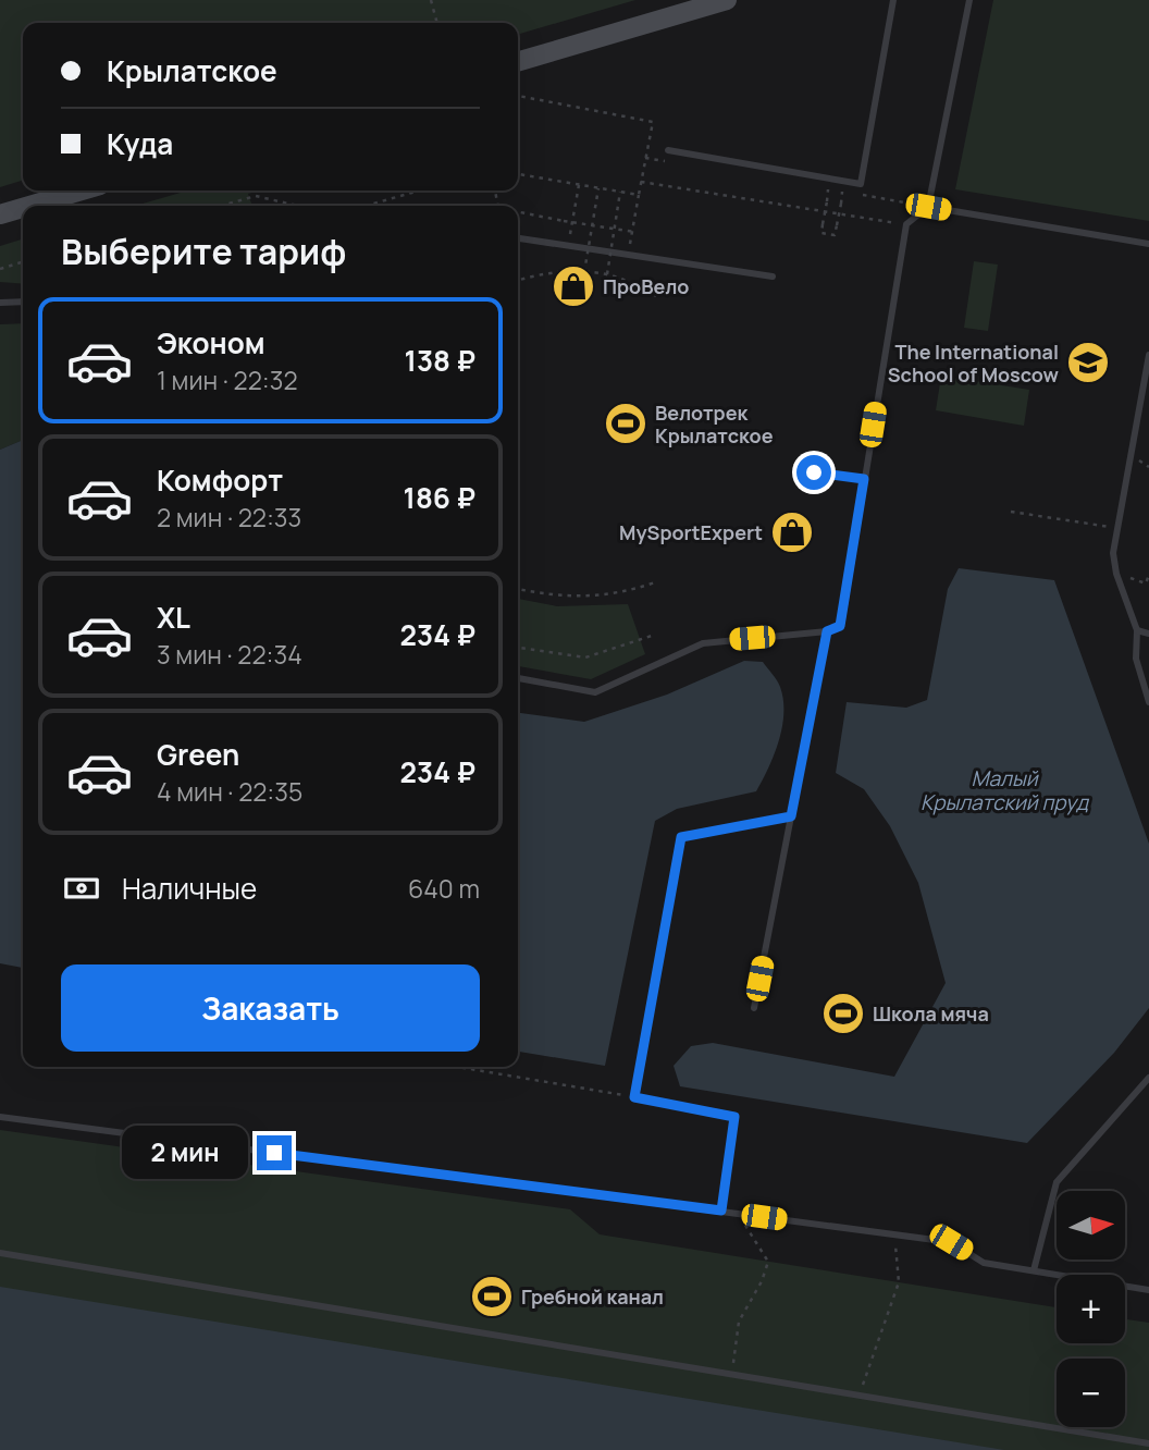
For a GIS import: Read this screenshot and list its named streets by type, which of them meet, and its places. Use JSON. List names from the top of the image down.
{
  "water": ["Малый Крылатский пруд"],
  "places": {
    "shop": ["ПроВело", "MySportExpert"],
    "school or university": ["The International School of Moscow"],
    "sports": ["Велотрек Крылатское", "Школа мяча", "Гребной канал"]
  },
  "north": "right",
  "page": {
    "banner": ["Крылатское", "Куда"],
    "heading": "Выберите тариф",
    "list": [
      {
        "name": "Эконом",
        "note": "1 мин · 22:32",
        "value": "138 ₽"
      },
      {
        "name": "Комфорт",
        "note": "2 мин · 22:33",
        "value": "186 ₽"
      },
      {
        "name": "XL",
        "note": "3 мин · 22:34",
        "value": "234 ₽"
      },
      {
        "name": "Green",
        "note": "4 мин · 22:35",
        "value": "234 ₽"
      }
    ],
    "pay": ["Наличные", "640 m"],
    "buttons": "Заказать",
    "bubble": "2 мин",
    "map_buttons": ["+", "−"]
  }
}
